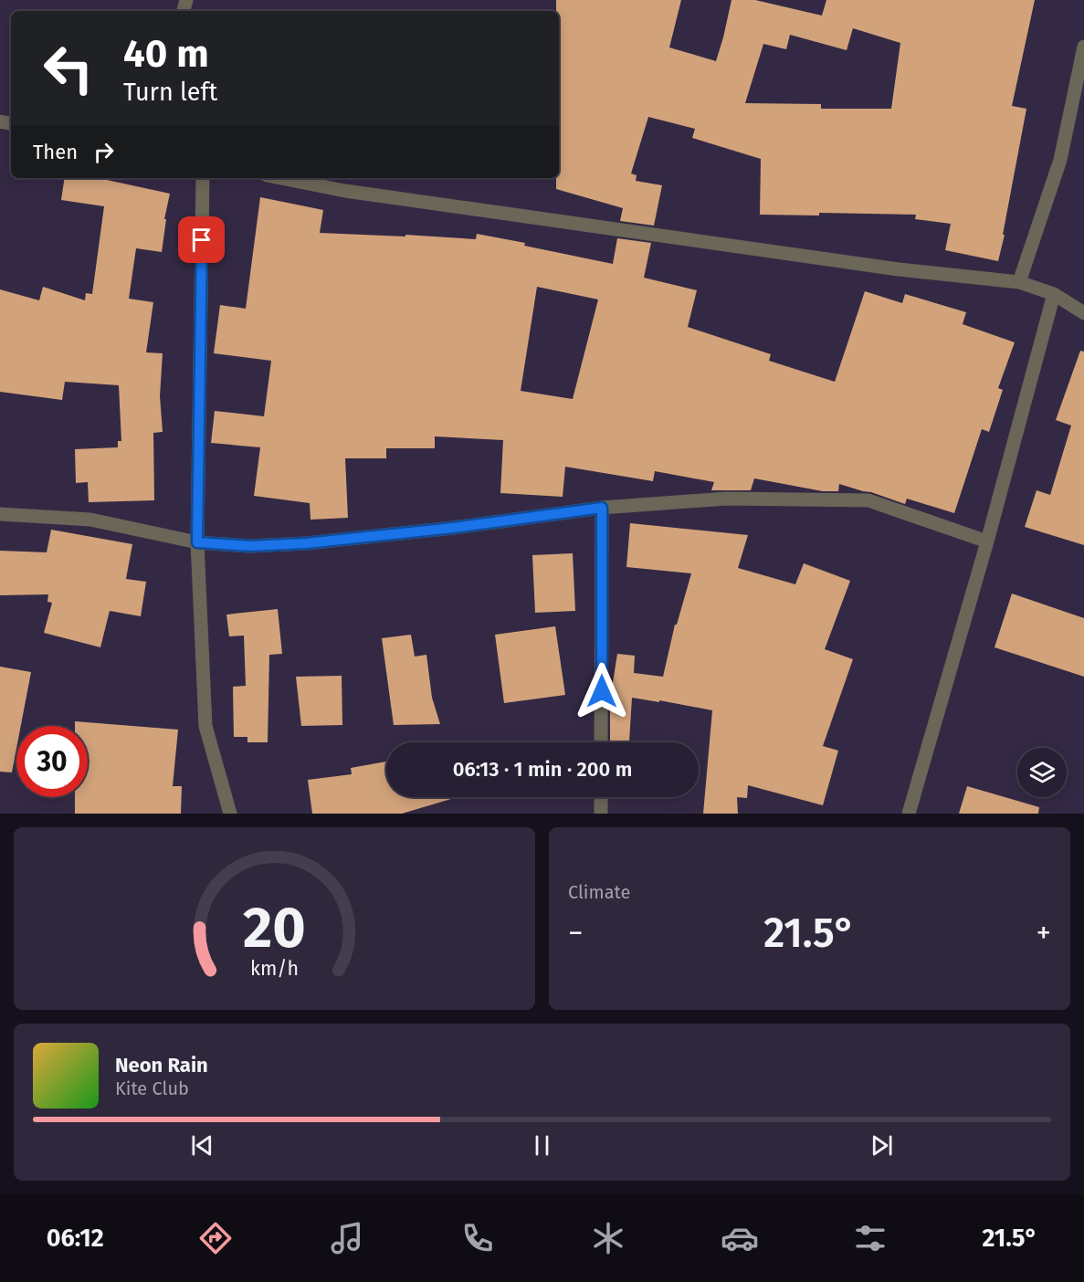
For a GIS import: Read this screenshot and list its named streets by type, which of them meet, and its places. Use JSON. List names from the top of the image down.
{
  "page": {
    "turn": ["40 m", "Turn left"],
    "then": "Then",
    "limit": "30",
    "trip": "06:13 · 1 min · 200 m",
    "tile": "Climate",
    "heat": ["−", "21.5°", "+"],
    "song": ["Neon Rain", "Kite Club"],
    "tabs": ["06:12", "21.5°"],
    "gauge": ["20", "km/h"]
  }
}
